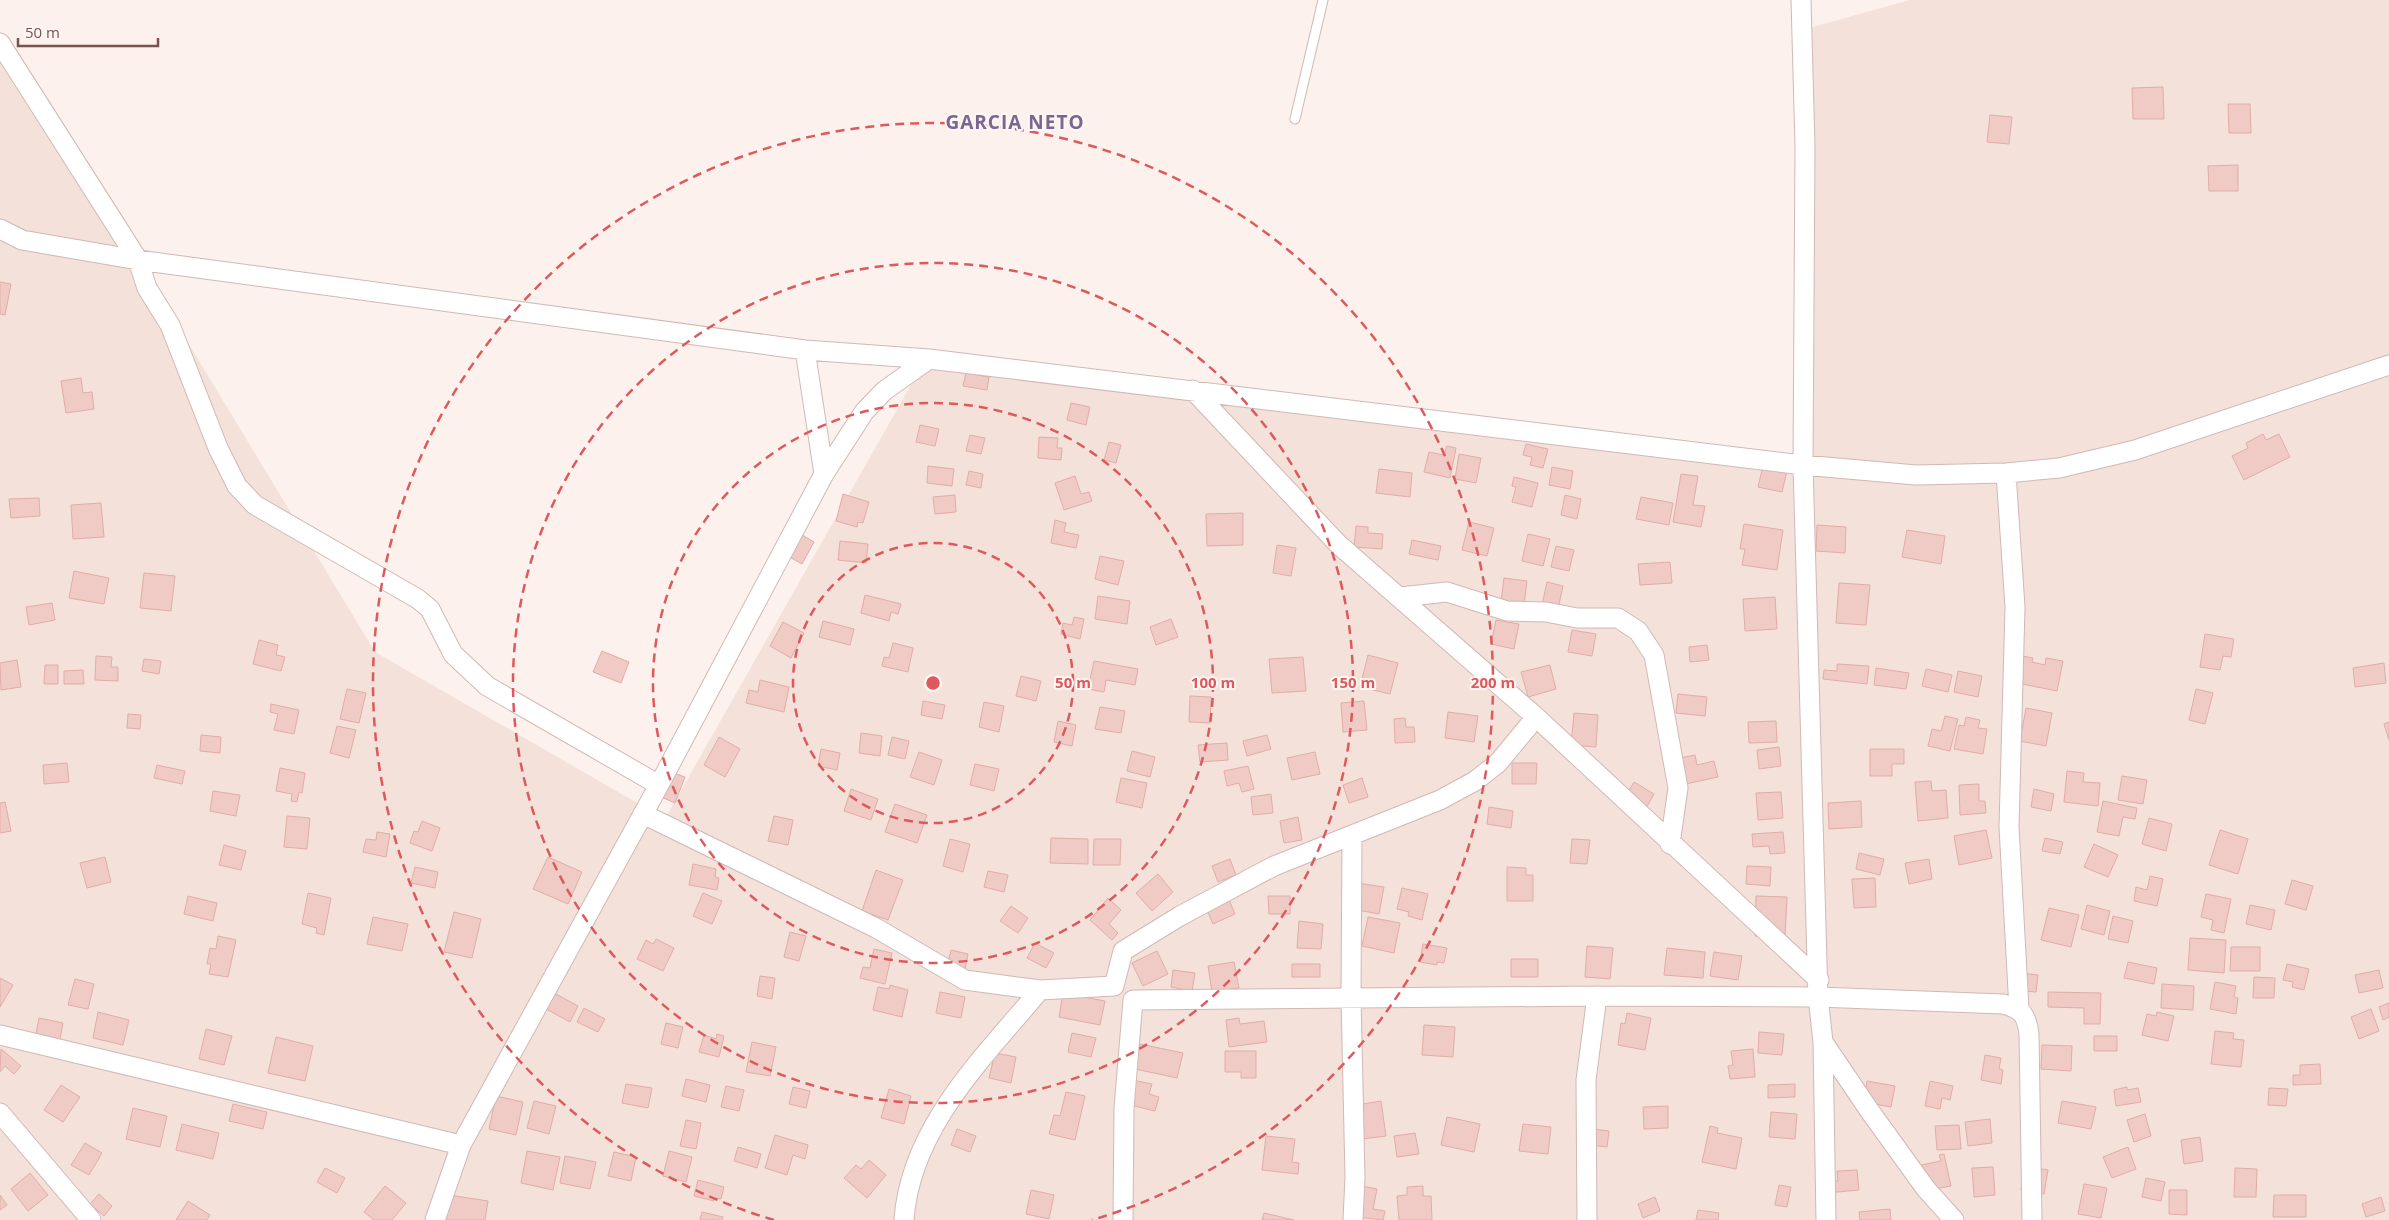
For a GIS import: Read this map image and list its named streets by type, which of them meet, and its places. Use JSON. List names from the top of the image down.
{
  "districts": ["GARCIA NETO"],
  "scale_bar": "50 m",
  "rings": [
    "50 m",
    "100 m",
    "150 m",
    "200 m"
  ]
}
